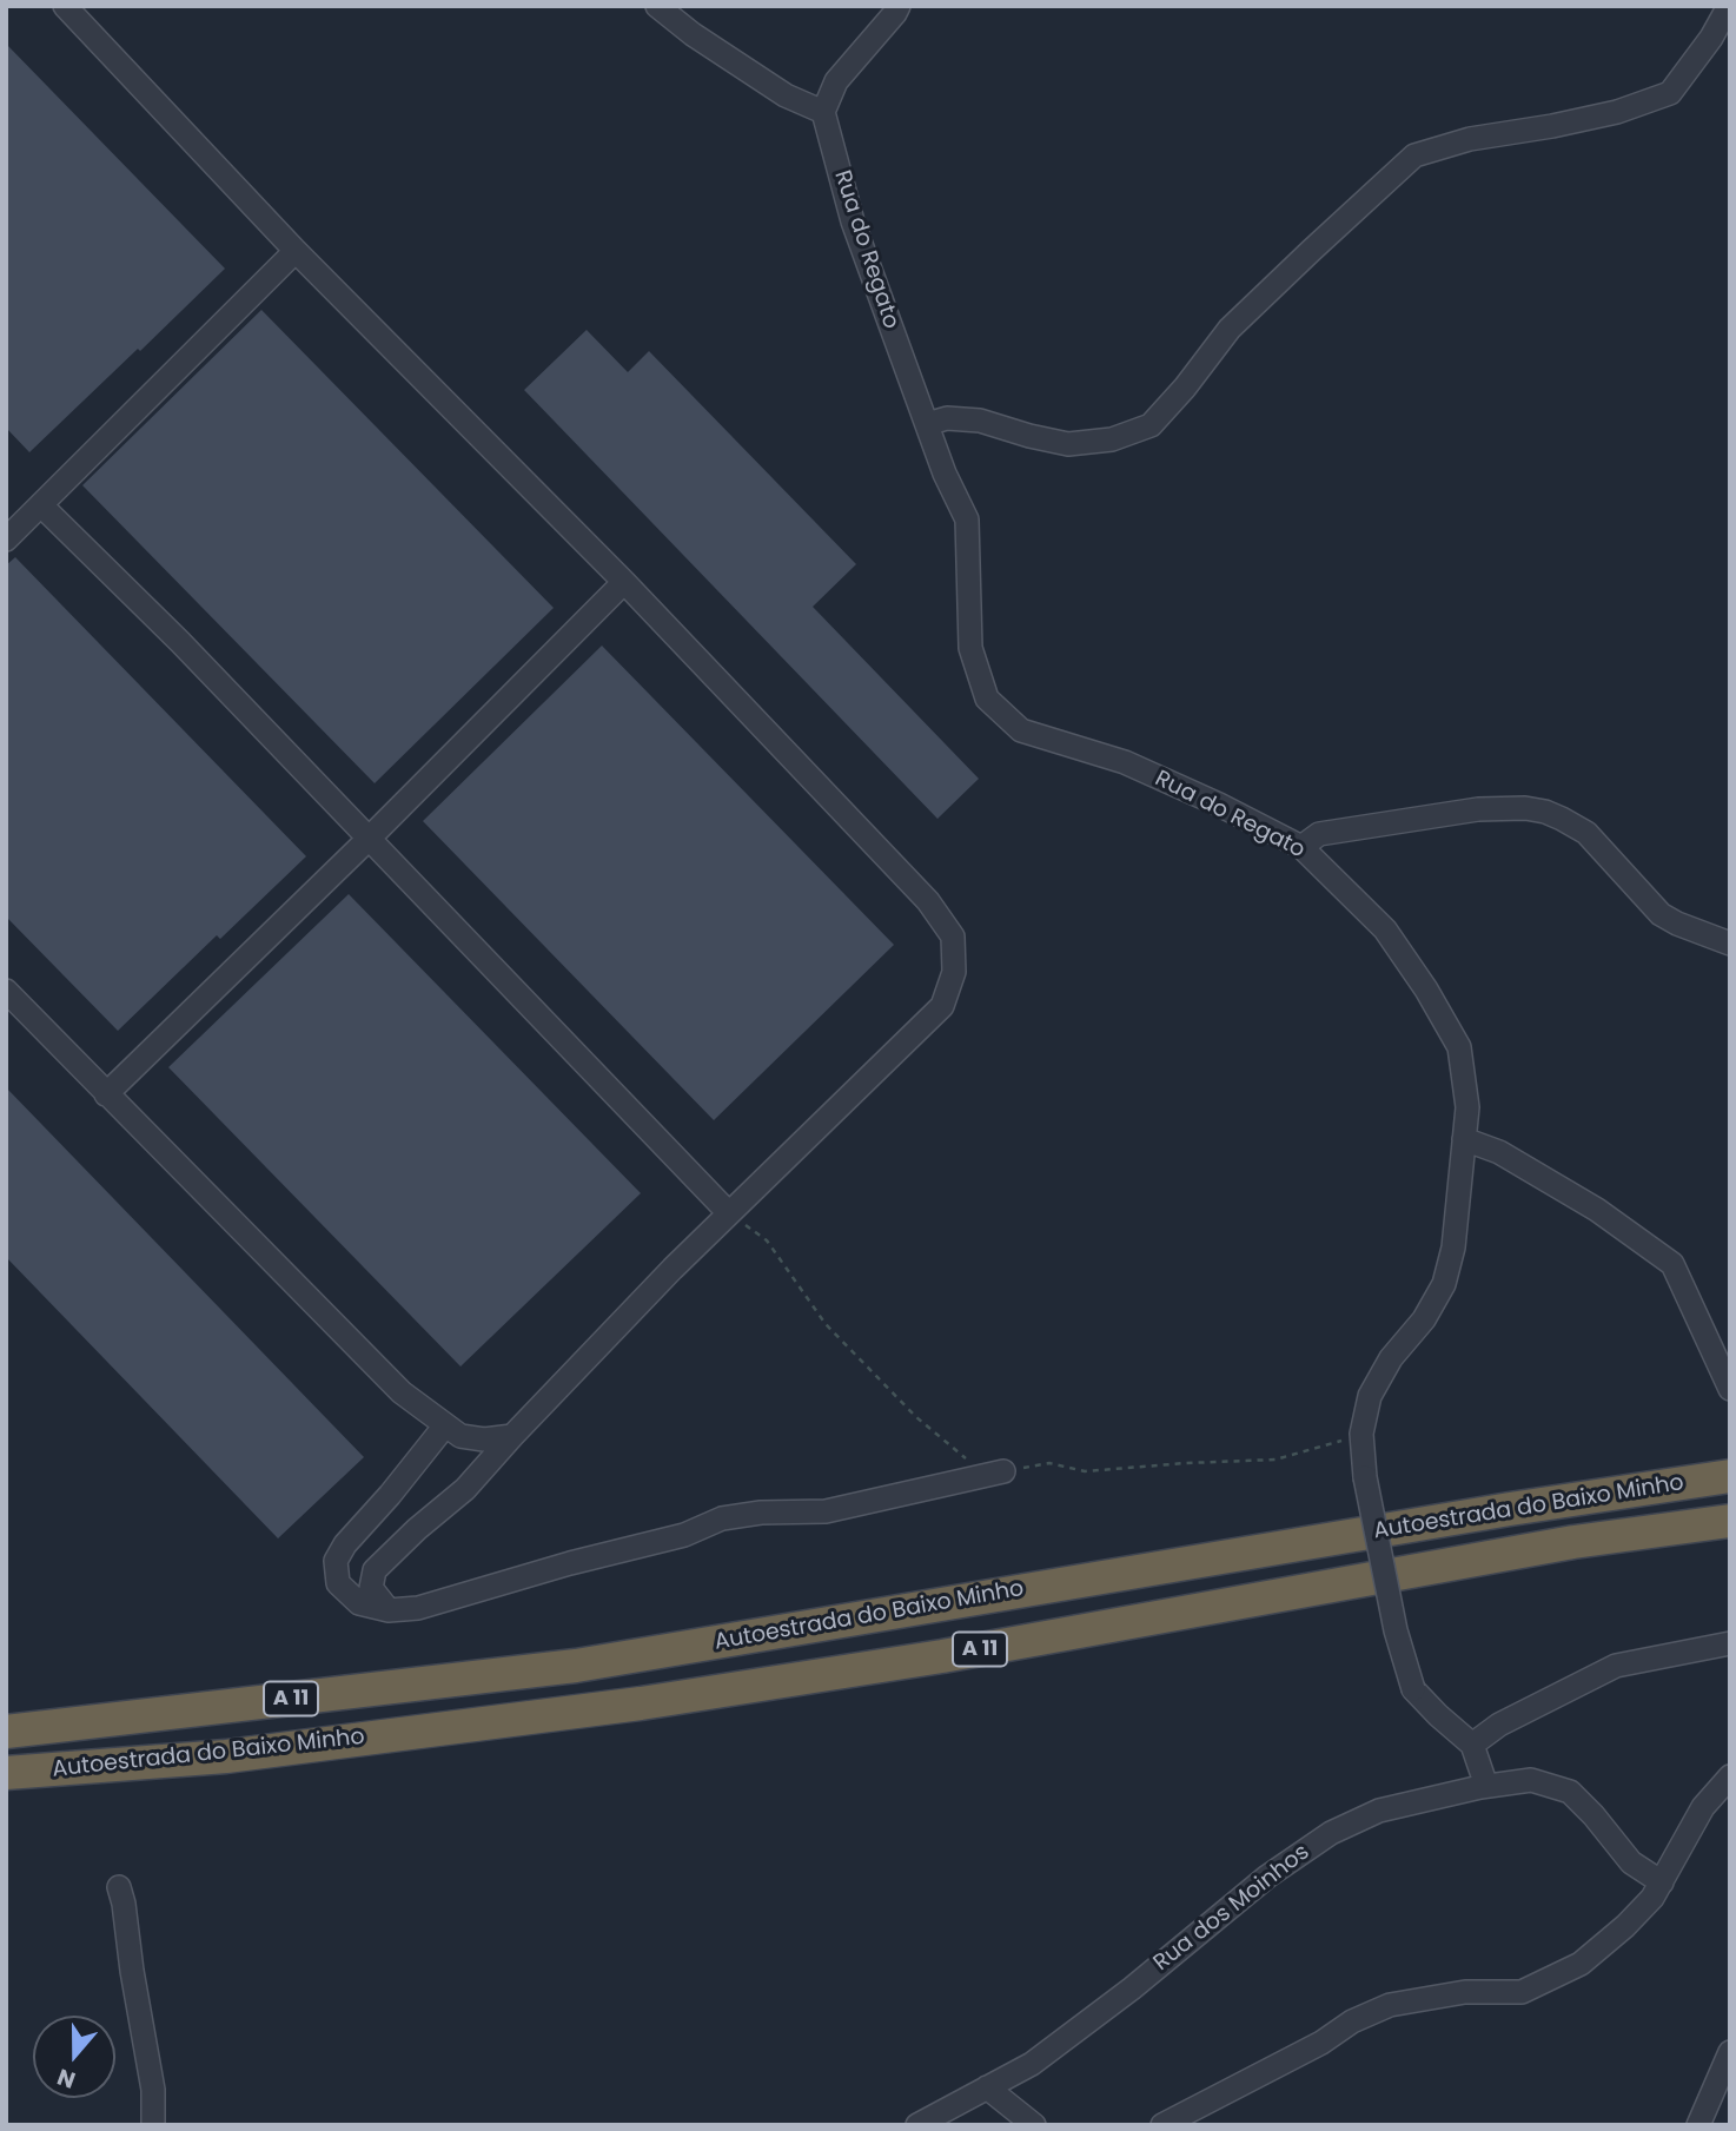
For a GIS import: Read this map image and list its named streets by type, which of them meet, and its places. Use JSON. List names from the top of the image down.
{
  "streets": {
    "highway": ["Autoestrada do Baixo Minho", "A 11"],
    "street": ["Rua do Regato", "Rua dos Moinhos"]
  },
  "north": "bottom"
}
